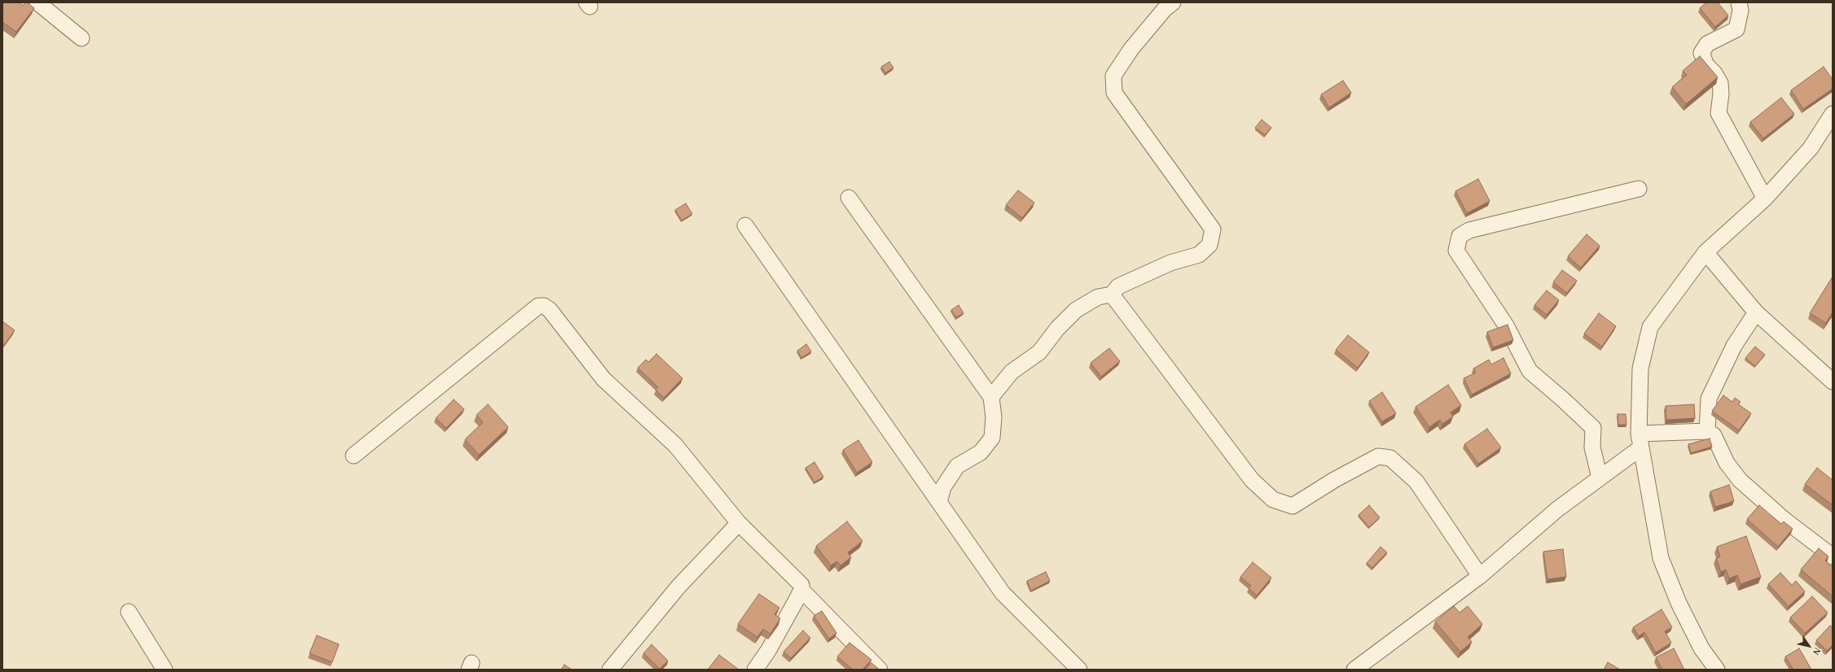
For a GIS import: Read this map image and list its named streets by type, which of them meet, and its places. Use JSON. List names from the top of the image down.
{
  "north": "bottom right"
}
